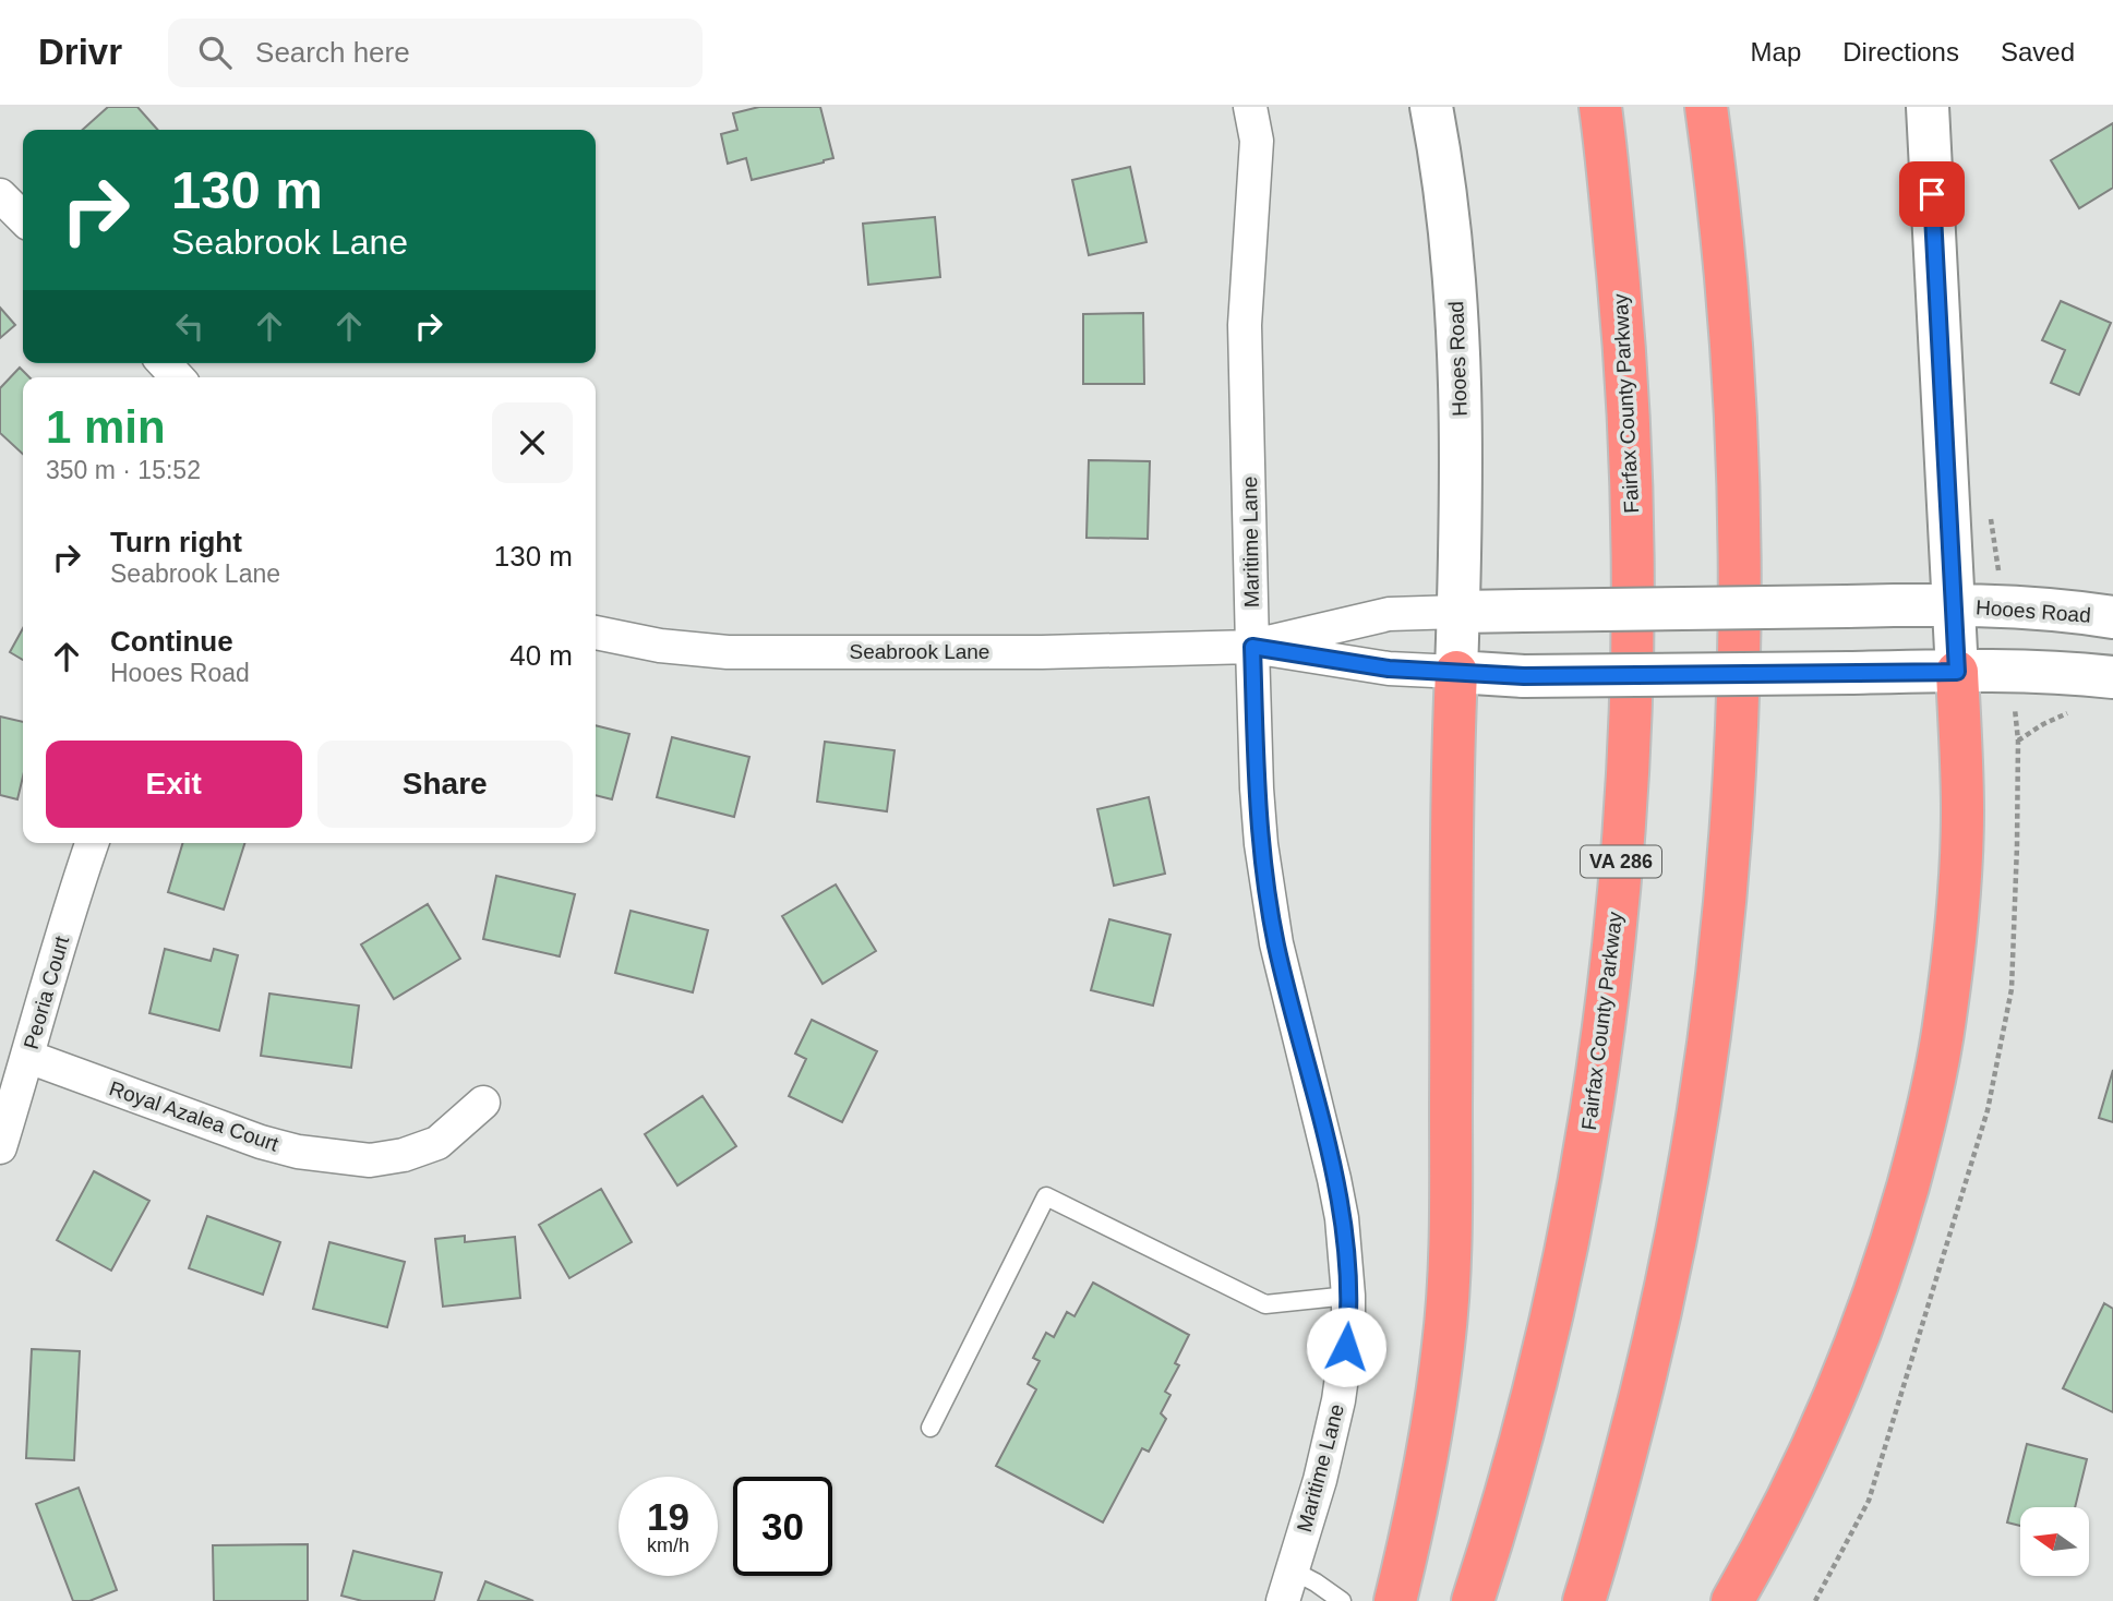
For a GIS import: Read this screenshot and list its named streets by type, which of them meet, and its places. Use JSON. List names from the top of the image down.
{
  "streets": {
    "highway": ["Fairfax County Parkway", "VA 286"],
    "main road": ["Hooes Road"],
    "street": [
      "Maritime Lane",
      "Seabrook Lane",
      "Peoria Court",
      "Royal Azalea Court"
    ]
  },
  "crossings": [
    ["Hooes Road", "Seabrook Lane"],
    ["Maritime Lane", "Seabrook Lane"],
    ["Peoria Court", "Royal Azalea Court"]
  ],
  "north": "left",
  "page": {
    "header": "Drivr",
    "search": "Search here",
    "nav": ["Map", "Directions", "Saved"],
    "turn": ["130 m", "Seabrook Lane"],
    "heading": ["1 min", "350 m · 15:52"],
    "list": [
      {
        "name": "Turn right",
        "note": "Seabrook Lane",
        "value": "130 m"
      },
      {
        "name": "Continue",
        "note": "Hooes Road",
        "value": "40 m"
      }
    ],
    "buttons": ["Exit", "Share"],
    "speed": "19 km/h",
    "limit": "30"
  }
}
